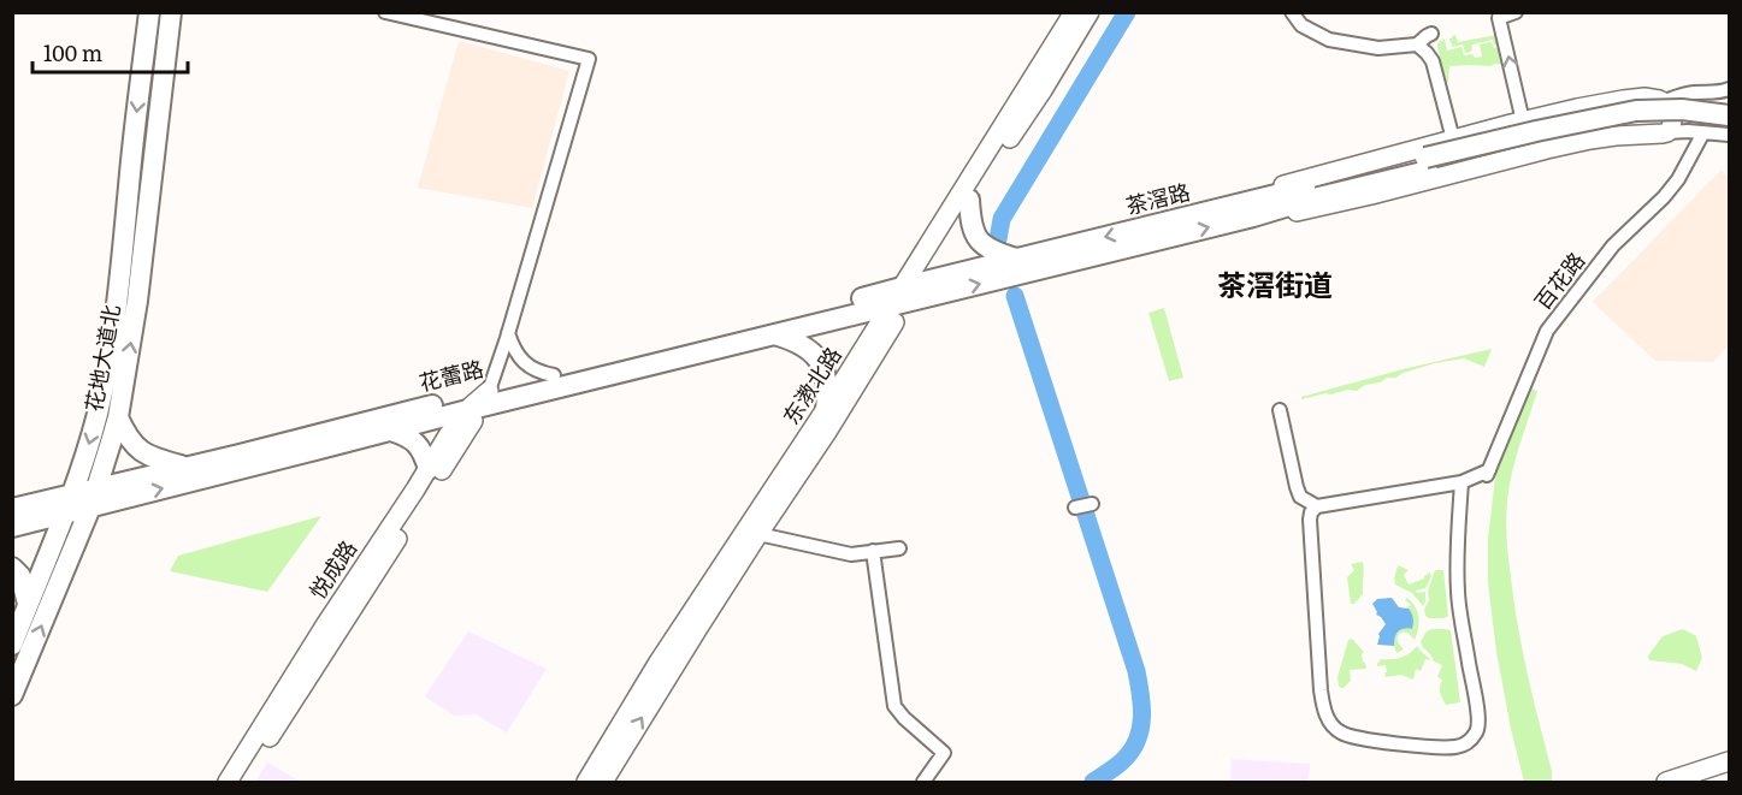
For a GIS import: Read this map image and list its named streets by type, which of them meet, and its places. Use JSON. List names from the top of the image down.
{
  "streets": {
    "main road": ["茶滘路", "花地大道北", "花蕾路"],
    "street": ["百花路", "东漖北路", "悦成路"]
  },
  "crossings": [
    ["茶滘路", "花蕾路"],
    ["茶滘路", "东漖北路"],
    ["花地大道北", "花蕾路"],
    ["花蕾路", "东漖北路"],
    ["花蕾路", "悦成路"]
  ],
  "districts": ["茶滘街道"],
  "scale_bar": "100 m"
}
